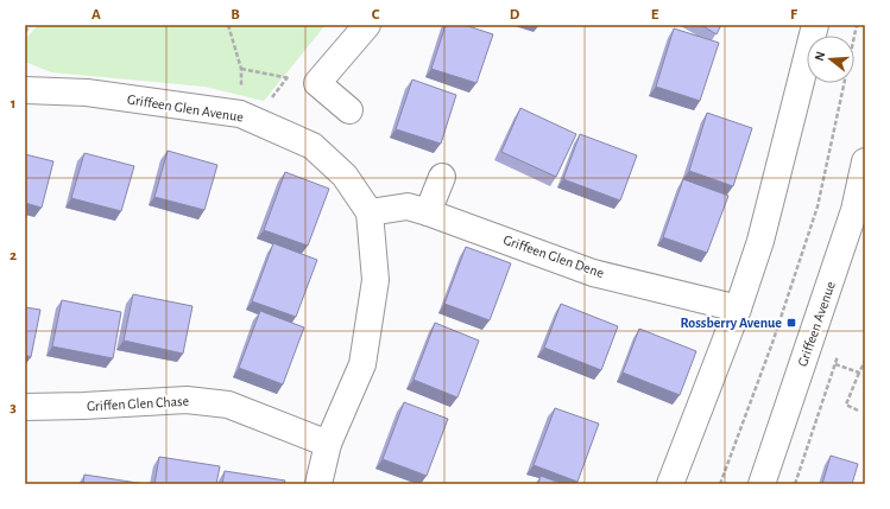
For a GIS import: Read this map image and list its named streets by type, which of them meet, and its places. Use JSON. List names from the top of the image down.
{
  "streets": {
    "street": [
      "Griffeen Glen Avenue",
      "Griffeen Glen Dene",
      "Griffeen Avenue",
      "Griffen Glen Chase"
    ]
  },
  "crossings": [
    ["Griffeen Glen Avenue", "Griffeen Glen Dene"],
    ["Griffeen Glen Avenue", "Griffen Glen Chase"]
  ],
  "places": {
    "transit": ["Rossberry Avenue"]
  },
  "north": "left",
  "grid": {
    "columns": [
      "A",
      "B",
      "C",
      "D",
      "E",
      "F"
    ],
    "rows": ["1", "2", "3"]
  }
}
